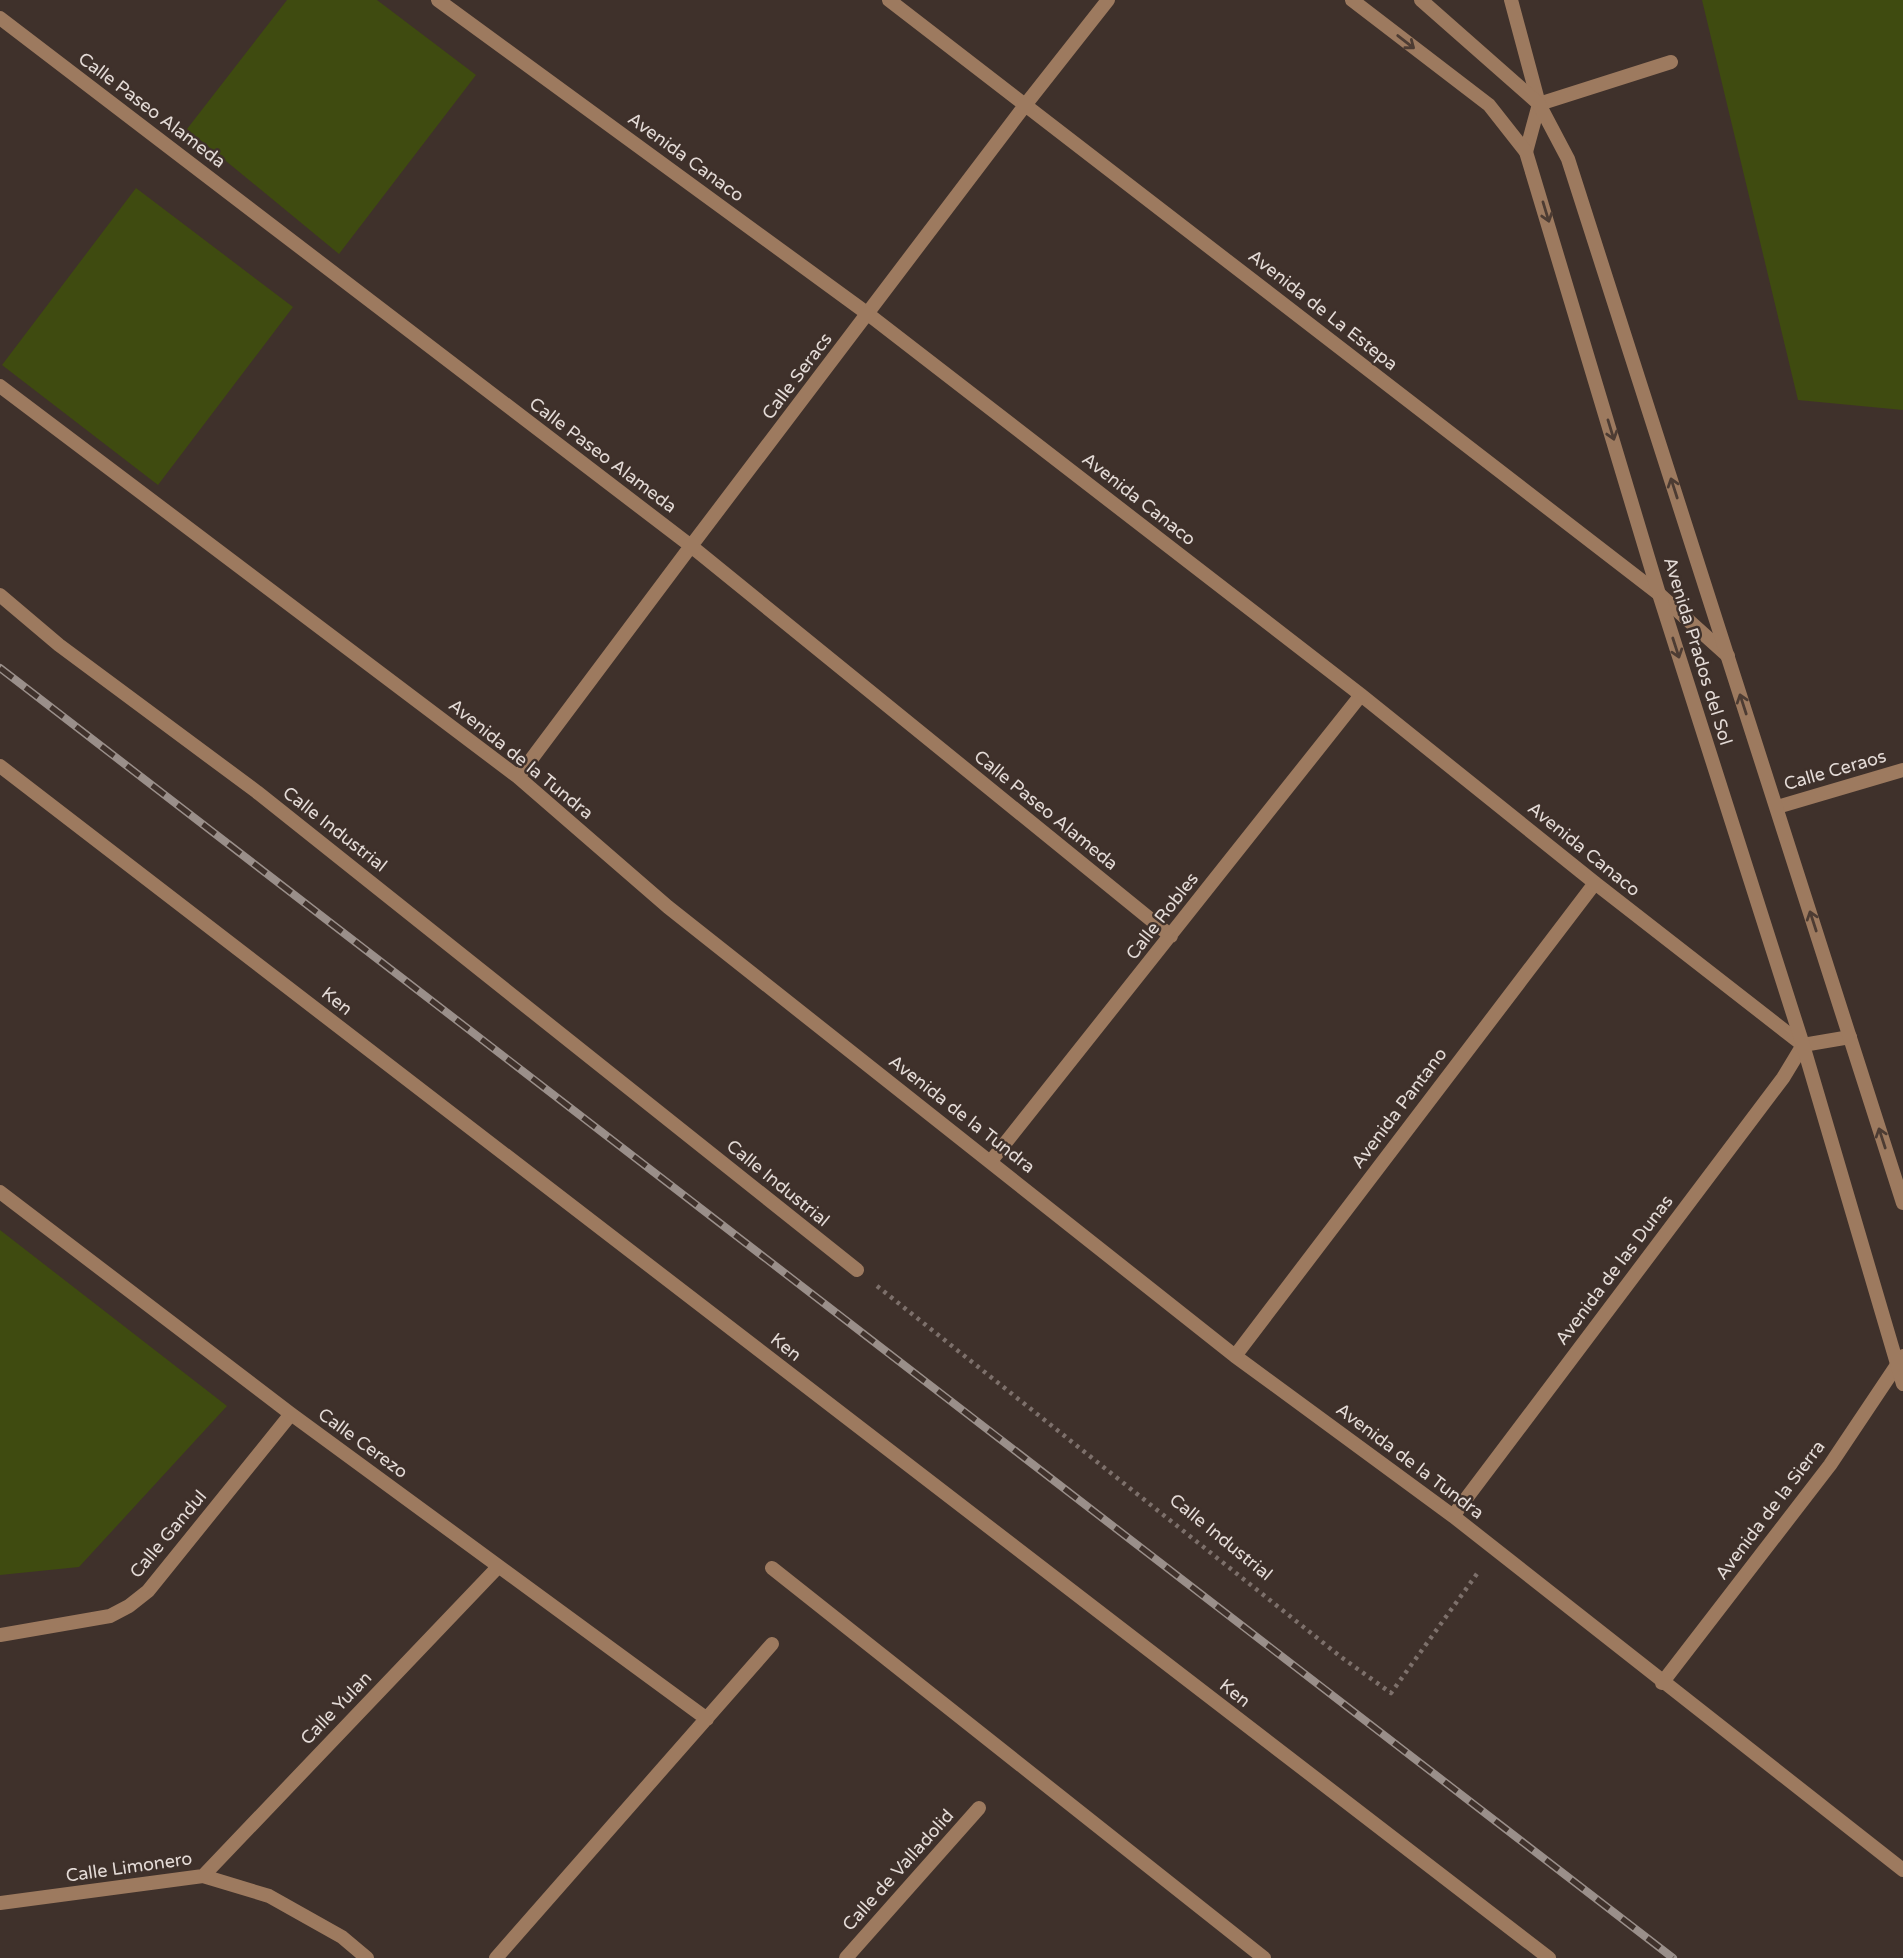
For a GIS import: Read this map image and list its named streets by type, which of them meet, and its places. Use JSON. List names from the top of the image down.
{
  "streets": {
    "street": [
      "Calle Paseo Alameda",
      "Avenida Canaco",
      "Avenida de La Estepa",
      "Calle Seracs",
      "Avenida Prados del Sol",
      "Avenida de la Tundra",
      "Calle Ceraos",
      "Calle Industrial",
      "Calle Robles",
      "Ken",
      "Avenida Pantano",
      "Avenida de las Dunas",
      "Calle Cerezo",
      "Avenida de la Sierra",
      "Calle Gandul",
      "Calle Yulan",
      "Calle Limonero",
      "Calle de Valladolid"
    ]
  },
  "crossings": [
    ["Calle Paseo Alameda", "Calle Seracs"],
    ["Calle Paseo Alameda", "Calle Robles"],
    ["Avenida Canaco", "Calle Seracs"],
    ["Avenida Canaco", "Avenida Prados del Sol"],
    ["Avenida Canaco", "Calle Robles"],
    ["Avenida Canaco", "Avenida Pantano"],
    ["Avenida Canaco", "Avenida de las Dunas"],
    ["Avenida de La Estepa", "Calle Seracs"],
    ["Avenida de La Estepa", "Avenida Prados del Sol"],
    ["Calle Seracs", "Avenida de la Tundra"],
    ["Avenida Prados del Sol", "Calle Ceraos"],
    ["Avenida Prados del Sol", "Avenida de las Dunas"],
    ["Avenida Prados del Sol", "Avenida de la Sierra"],
    ["Avenida de la Tundra", "Calle Industrial"],
    ["Avenida de la Tundra", "Calle Robles"],
    ["Avenida de la Tundra", "Avenida Pantano"],
    ["Avenida de la Tundra", "Avenida de las Dunas"],
    ["Avenida de la Tundra", "Avenida de la Sierra"],
    ["Calle Cerezo", "Calle Gandul"],
    ["Calle Cerezo", "Calle Yulan"],
    ["Calle Yulan", "Calle Limonero"]
  ]
}
